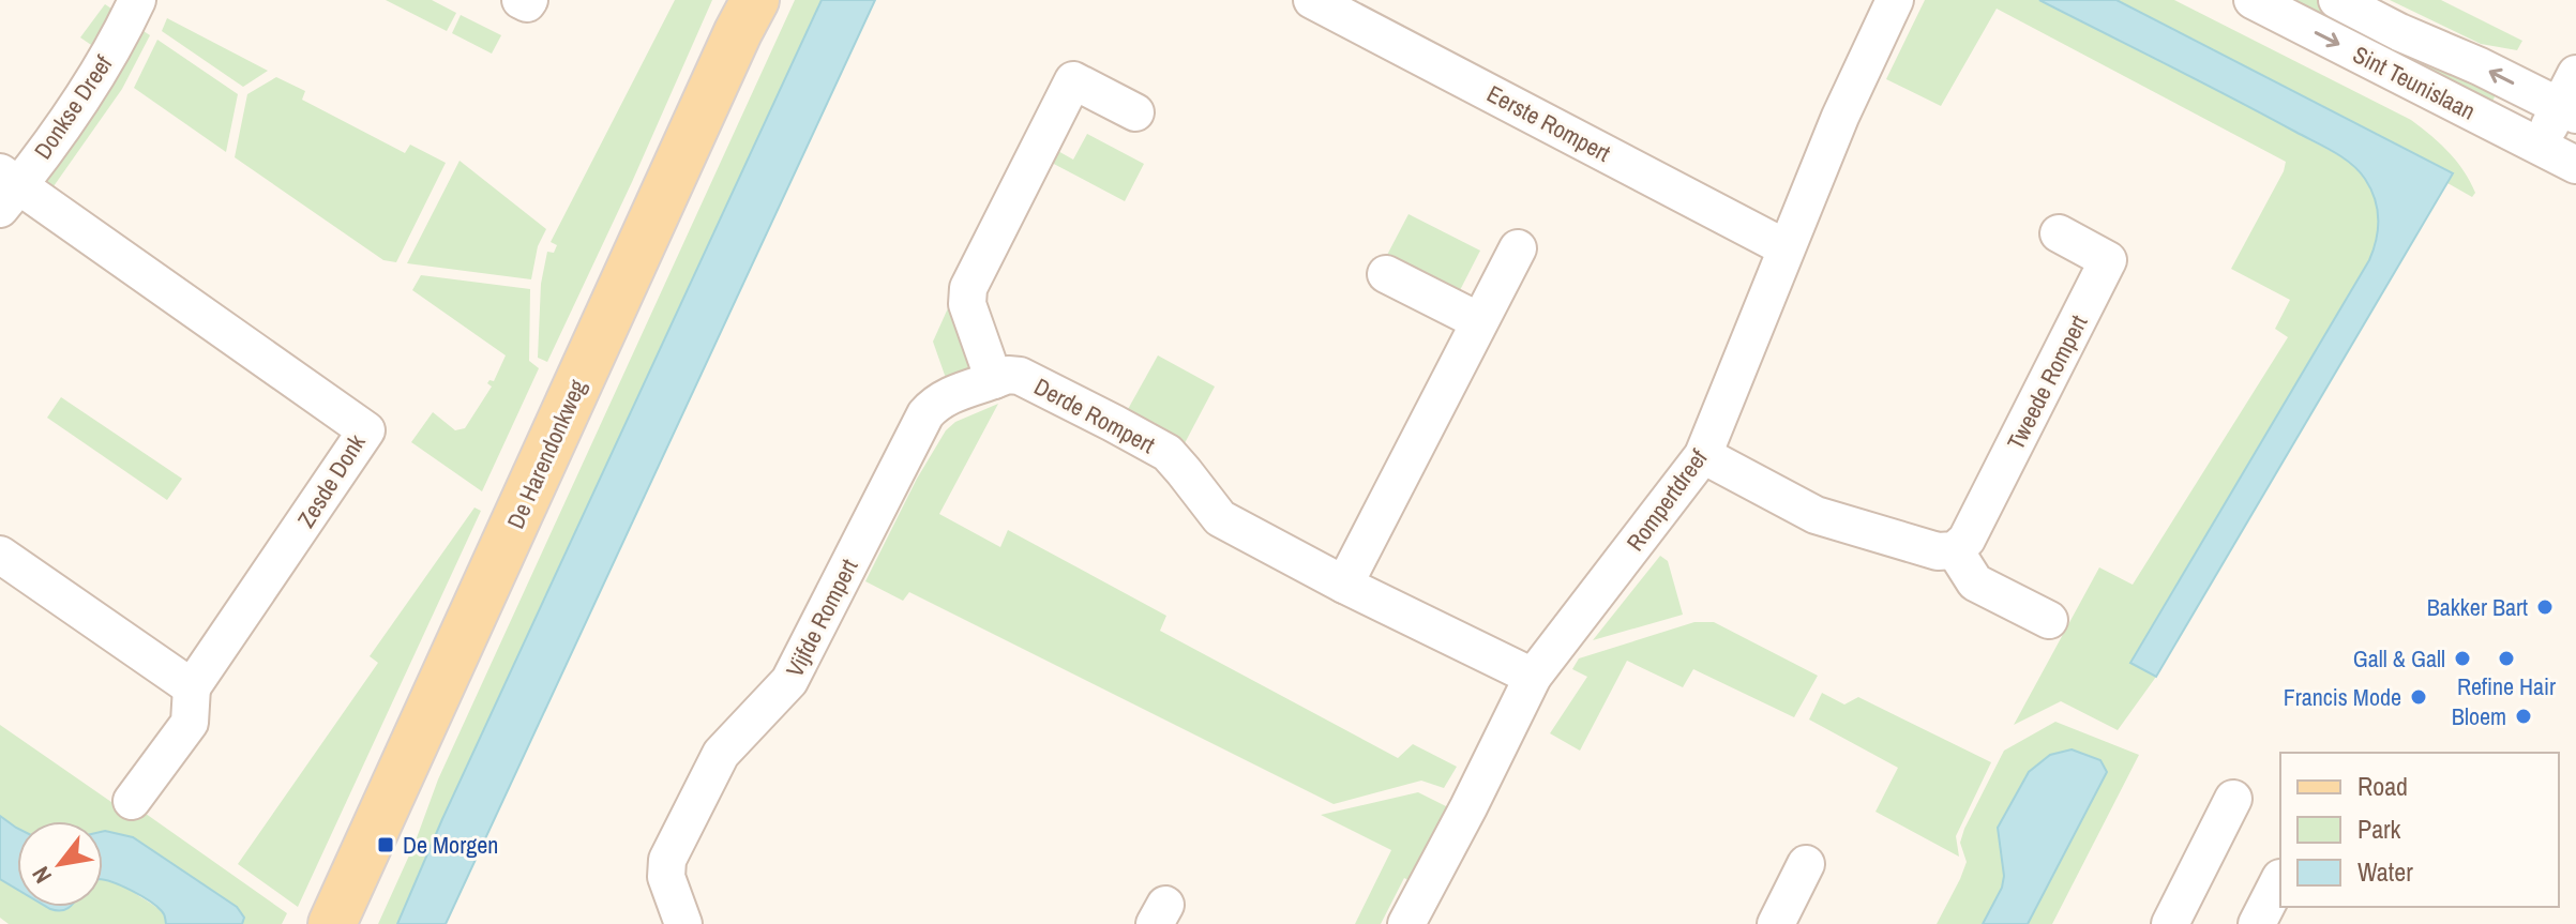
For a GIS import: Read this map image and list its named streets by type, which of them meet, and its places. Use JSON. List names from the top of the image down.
{
  "streets": {
    "main road": ["De Harendonkweg"],
    "street": [
      "Sint Teunislaan",
      "Donkse Dreef",
      "Eerste Rompert",
      "Tweede Rompert",
      "Derde Rompert",
      "Zesde Donk",
      "Rompertdreef",
      "Vijfde Rompert"
    ]
  },
  "crossings": [
    ["Donkse Dreef", "Zesde Donk"],
    ["Eerste Rompert", "Rompertdreef"],
    ["Derde Rompert", "Rompertdreef"],
    ["Derde Rompert", "Vijfde Rompert"]
  ],
  "places": {
    "other": [
      "Bakker Bart",
      "Gall & Gall",
      "Refine Hair",
      "Francis Mode",
      "Bloem"
    ],
    "transit": ["De Morgen"]
  },
  "legend": ["Road", "Park", "Water"],
  "north": "bottom left"
}
